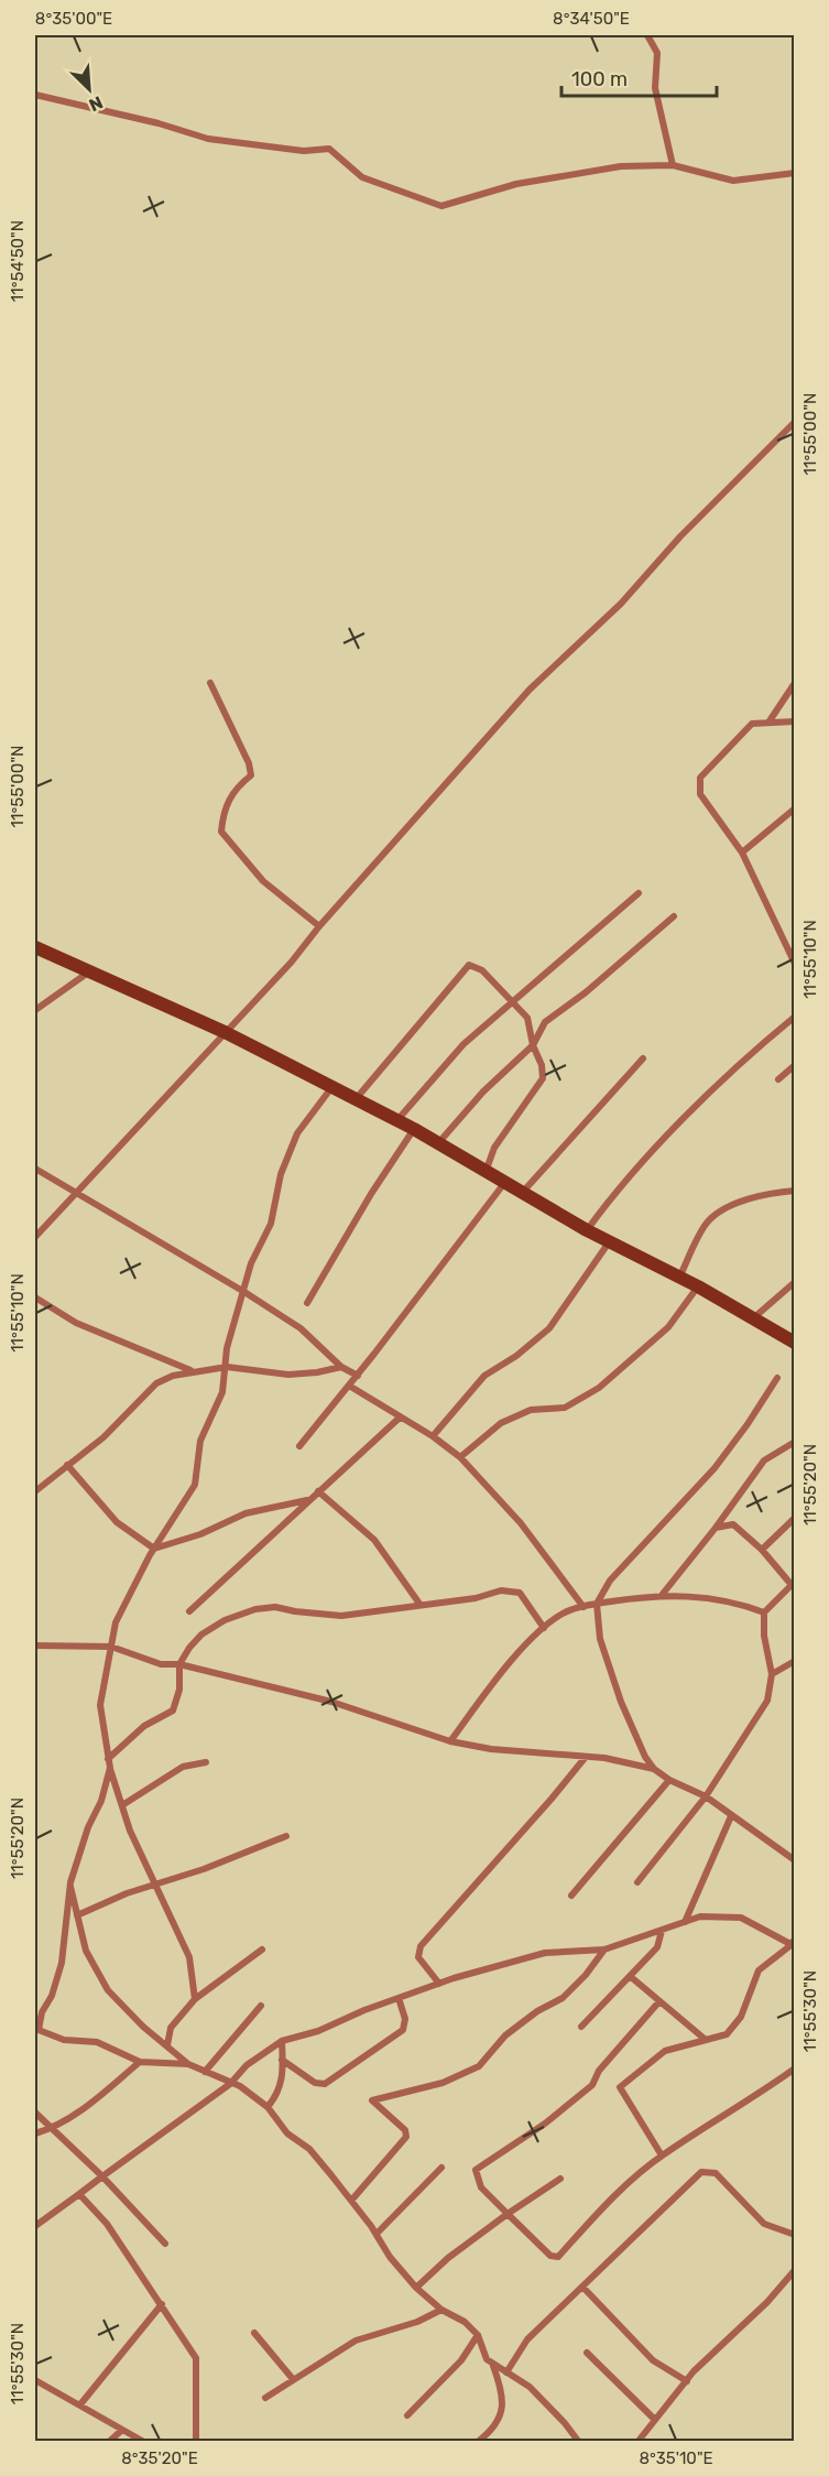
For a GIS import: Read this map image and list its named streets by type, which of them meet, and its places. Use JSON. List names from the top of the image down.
{
  "scale_bar": "100 m",
  "north": "bottom right",
  "coordinates": [
    "8°35'00\"E",
    "8°34'50\"E",
    "11°54'50\"N",
    "11°55'00\"N",
    "11°55'10\"N",
    "11°55'20\"N",
    "11°55'30\"N",
    "8°35'20\"E",
    "8°35'10\"E"
  ]
}
